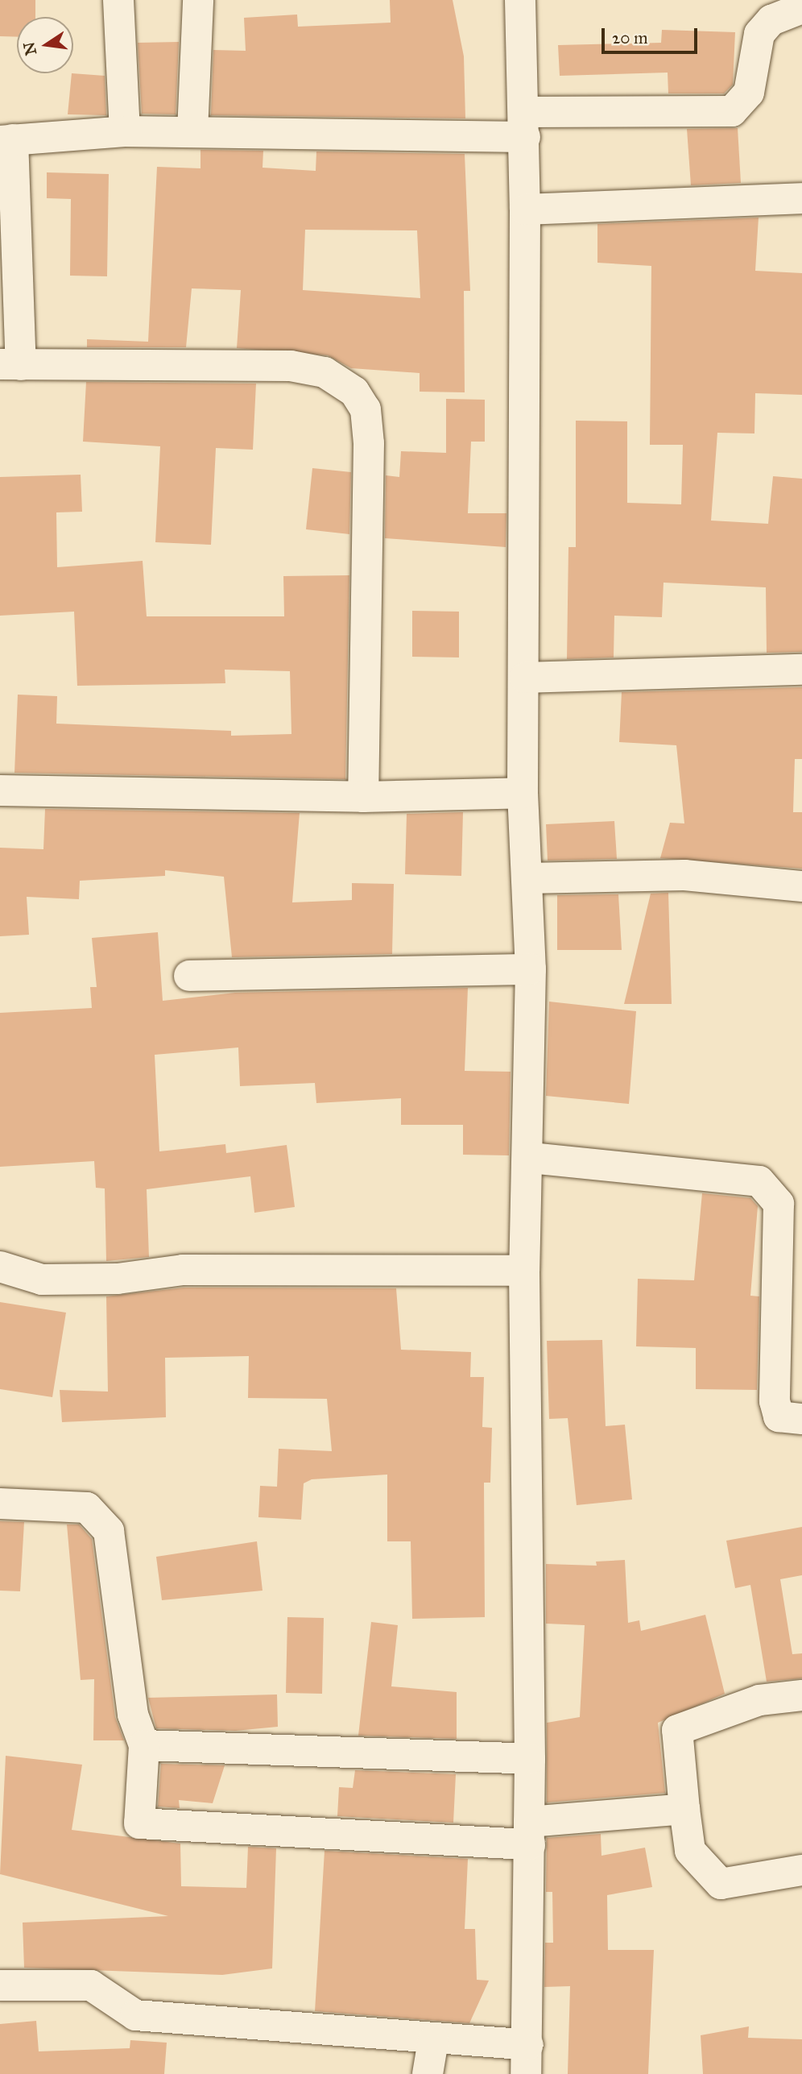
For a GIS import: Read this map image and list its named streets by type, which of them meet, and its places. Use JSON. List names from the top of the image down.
{
  "scale_bar": "20 m",
  "north": "left"
}
